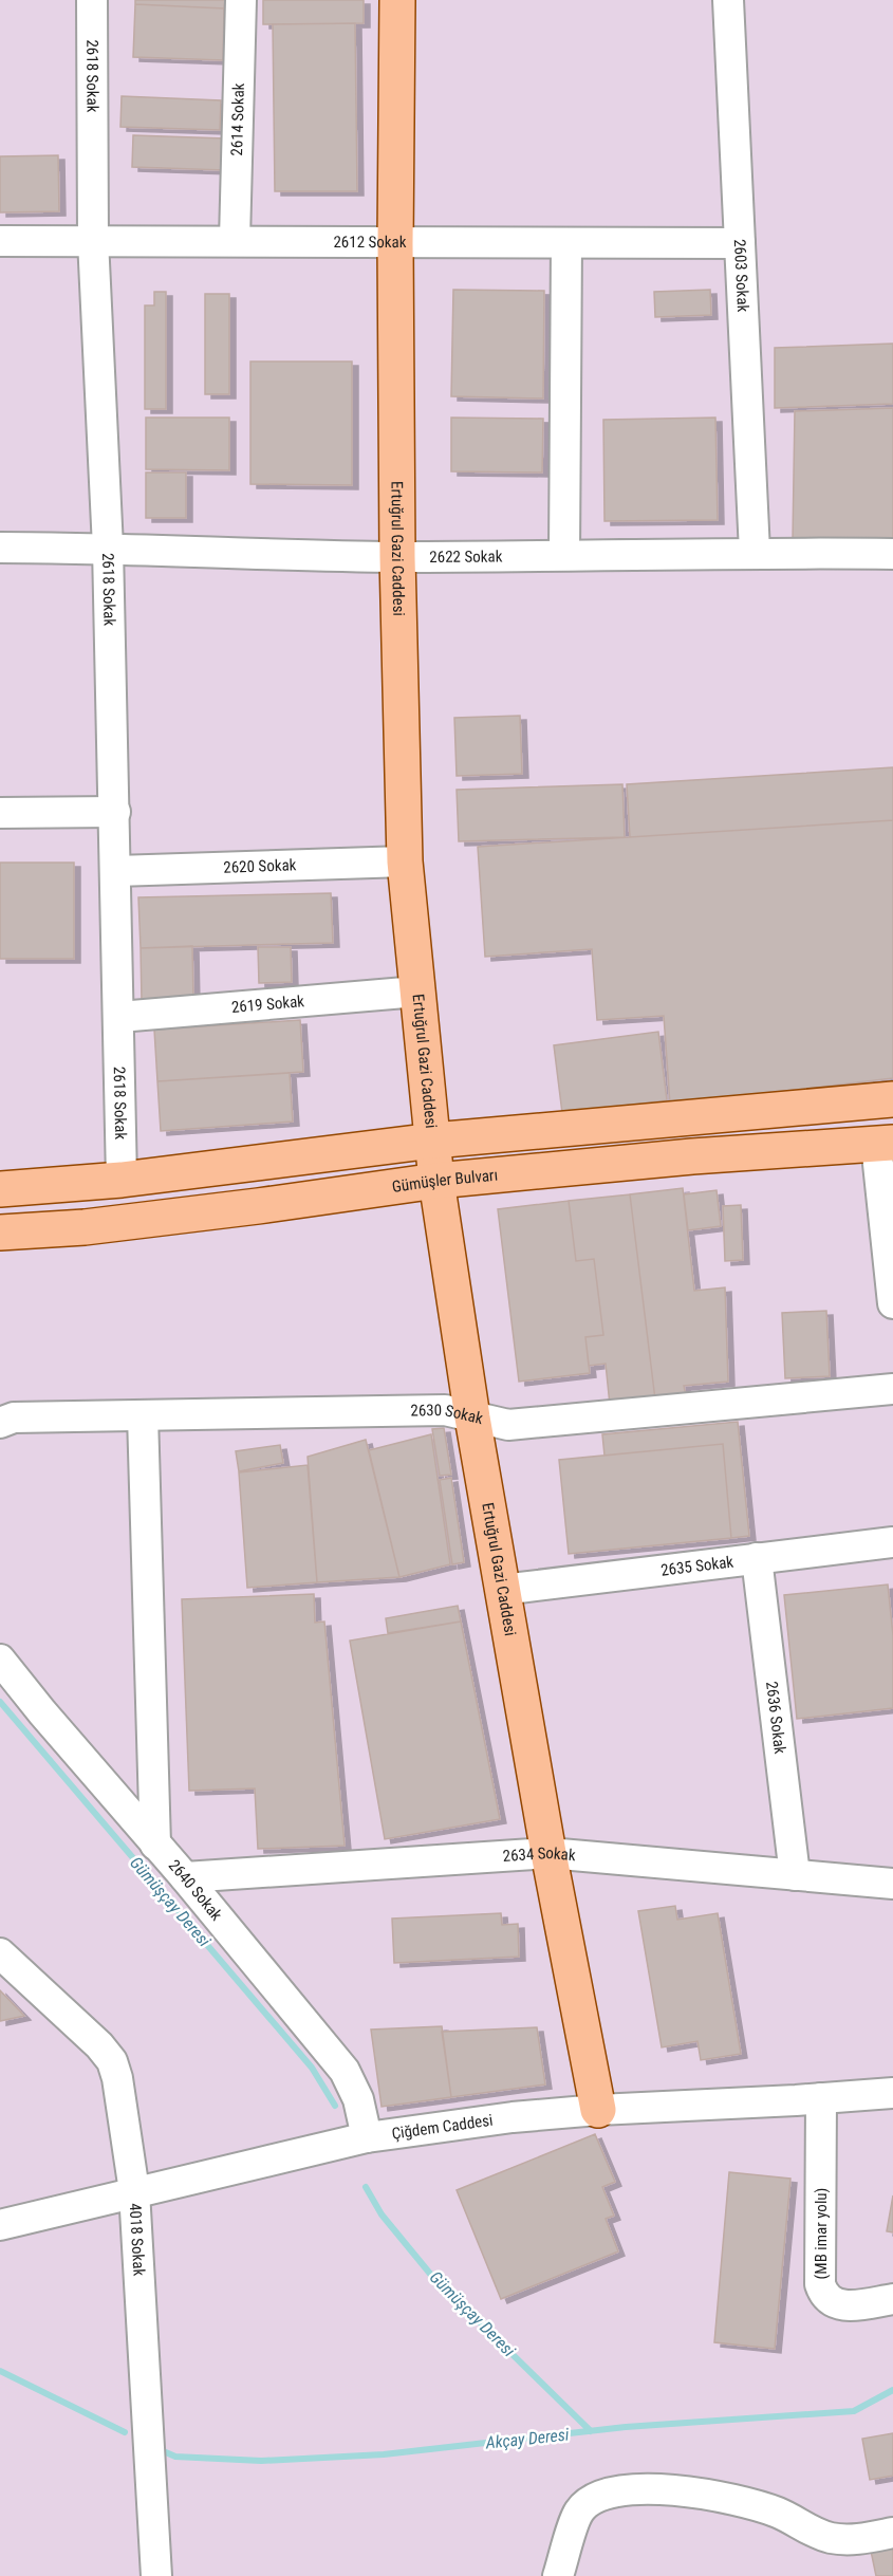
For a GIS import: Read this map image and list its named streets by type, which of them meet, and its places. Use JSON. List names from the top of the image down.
{
  "streets": {
    "main road": ["Ertuğrul Gazi Caddesi", "Gümüşler Bulvarı"],
    "street": [
      "2618 Sokak",
      "2614 Sokak",
      "2612 Sokak",
      "2603 Sokak",
      "2622 Sokak",
      "2620 Sokak",
      "2619 Sokak",
      "2630 Sokak",
      "2635 Sokak",
      "2636 Sokak",
      "2634 Sokak",
      "2640 Sokak",
      "Çiğdem Caddesi",
      "(MB imar yolu)",
      "4018 Sokak"
    ]
  },
  "crossings": [
    ["2618 Sokak", "2612 Sokak"],
    ["2618 Sokak", "2622 Sokak"],
    ["2618 Sokak", "2620 Sokak"],
    ["2618 Sokak", "2619 Sokak"],
    ["2614 Sokak", "2612 Sokak"],
    ["2612 Sokak", "2603 Sokak"],
    ["2612 Sokak", "Ertuğrul Gazi Caddesi"],
    ["2603 Sokak", "2622 Sokak"],
    ["Ertuğrul Gazi Caddesi", "2622 Sokak"],
    ["Ertuğrul Gazi Caddesi", "2620 Sokak"],
    ["Ertuğrul Gazi Caddesi", "2619 Sokak"],
    ["Ertuğrul Gazi Caddesi", "Gümüşler Bulvarı"],
    ["Ertuğrul Gazi Caddesi", "2630 Sokak"],
    ["Ertuğrul Gazi Caddesi", "2635 Sokak"],
    ["Ertuğrul Gazi Caddesi", "2634 Sokak"],
    ["Ertuğrul Gazi Caddesi", "Çiğdem Caddesi"],
    ["2635 Sokak", "2636 Sokak"],
    ["2636 Sokak", "2634 Sokak"],
    ["2634 Sokak", "2640 Sokak"],
    ["2640 Sokak", "Çiğdem Caddesi"],
    ["Çiğdem Caddesi", "(MB imar yolu)"],
    ["Çiğdem Caddesi", "4018 Sokak"]
  ],
  "water": ["Gümüşçay Deresi", "Akçay Deresi"]
}
